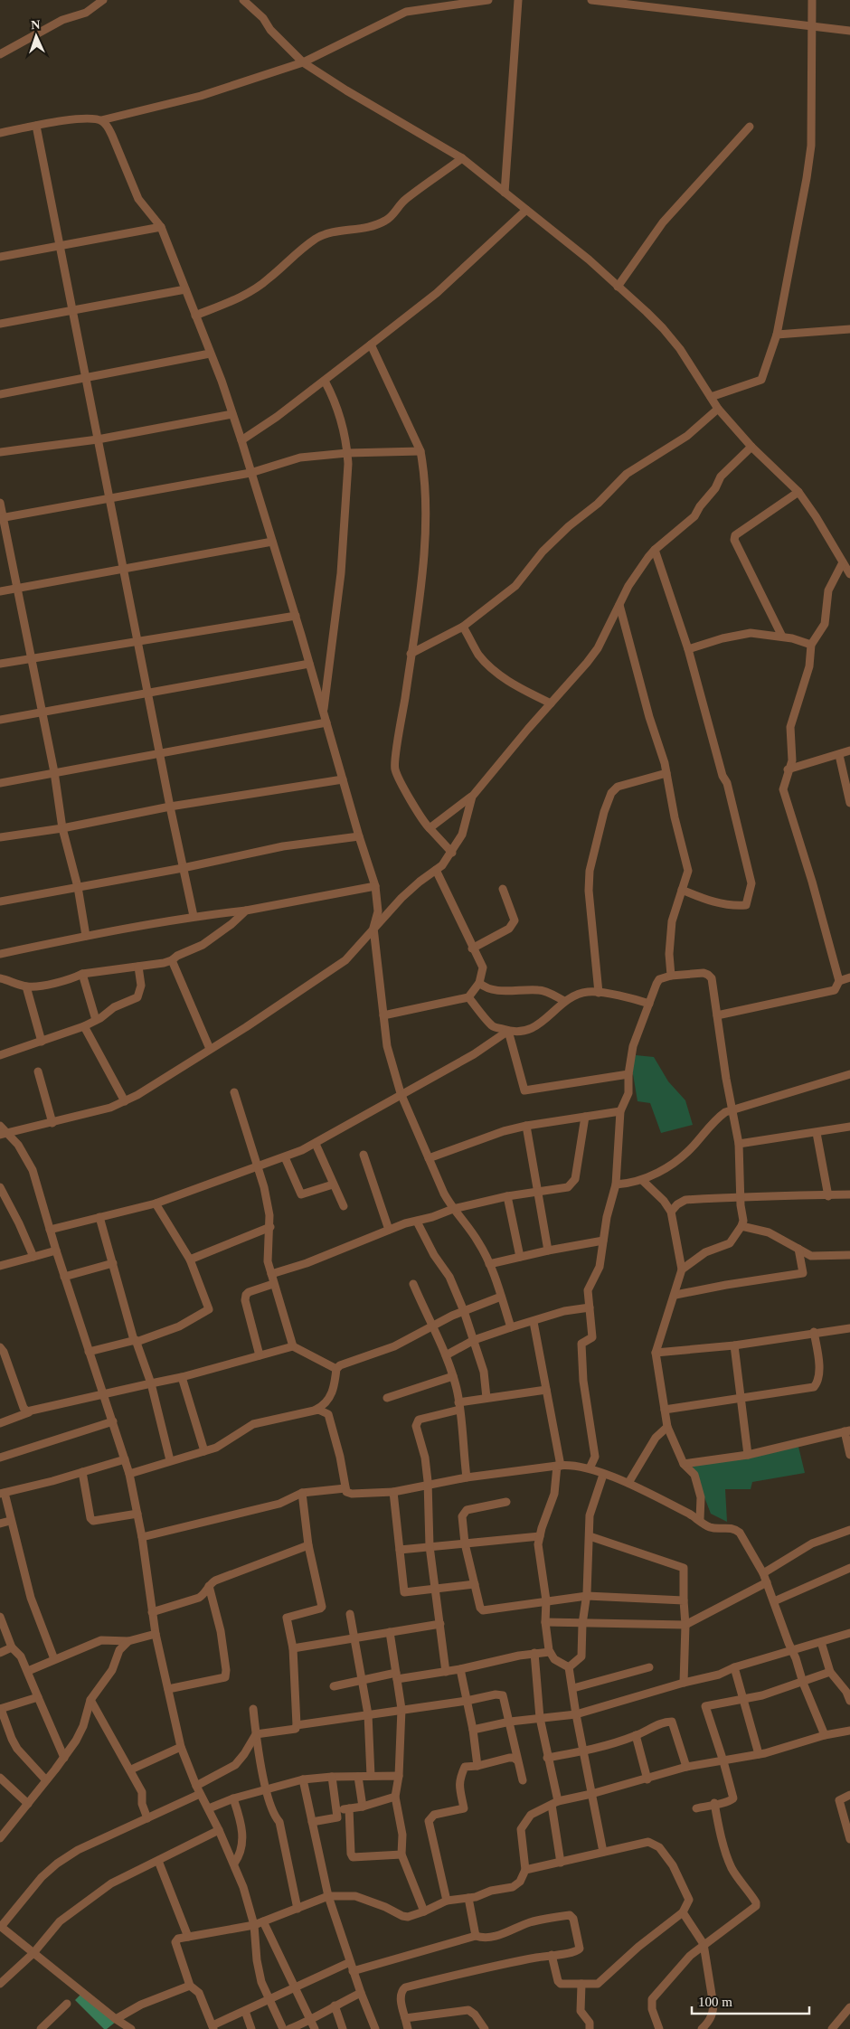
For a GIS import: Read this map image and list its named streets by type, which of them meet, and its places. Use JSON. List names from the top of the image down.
{
  "scale_bar": "100 m",
  "north": "top"
}
